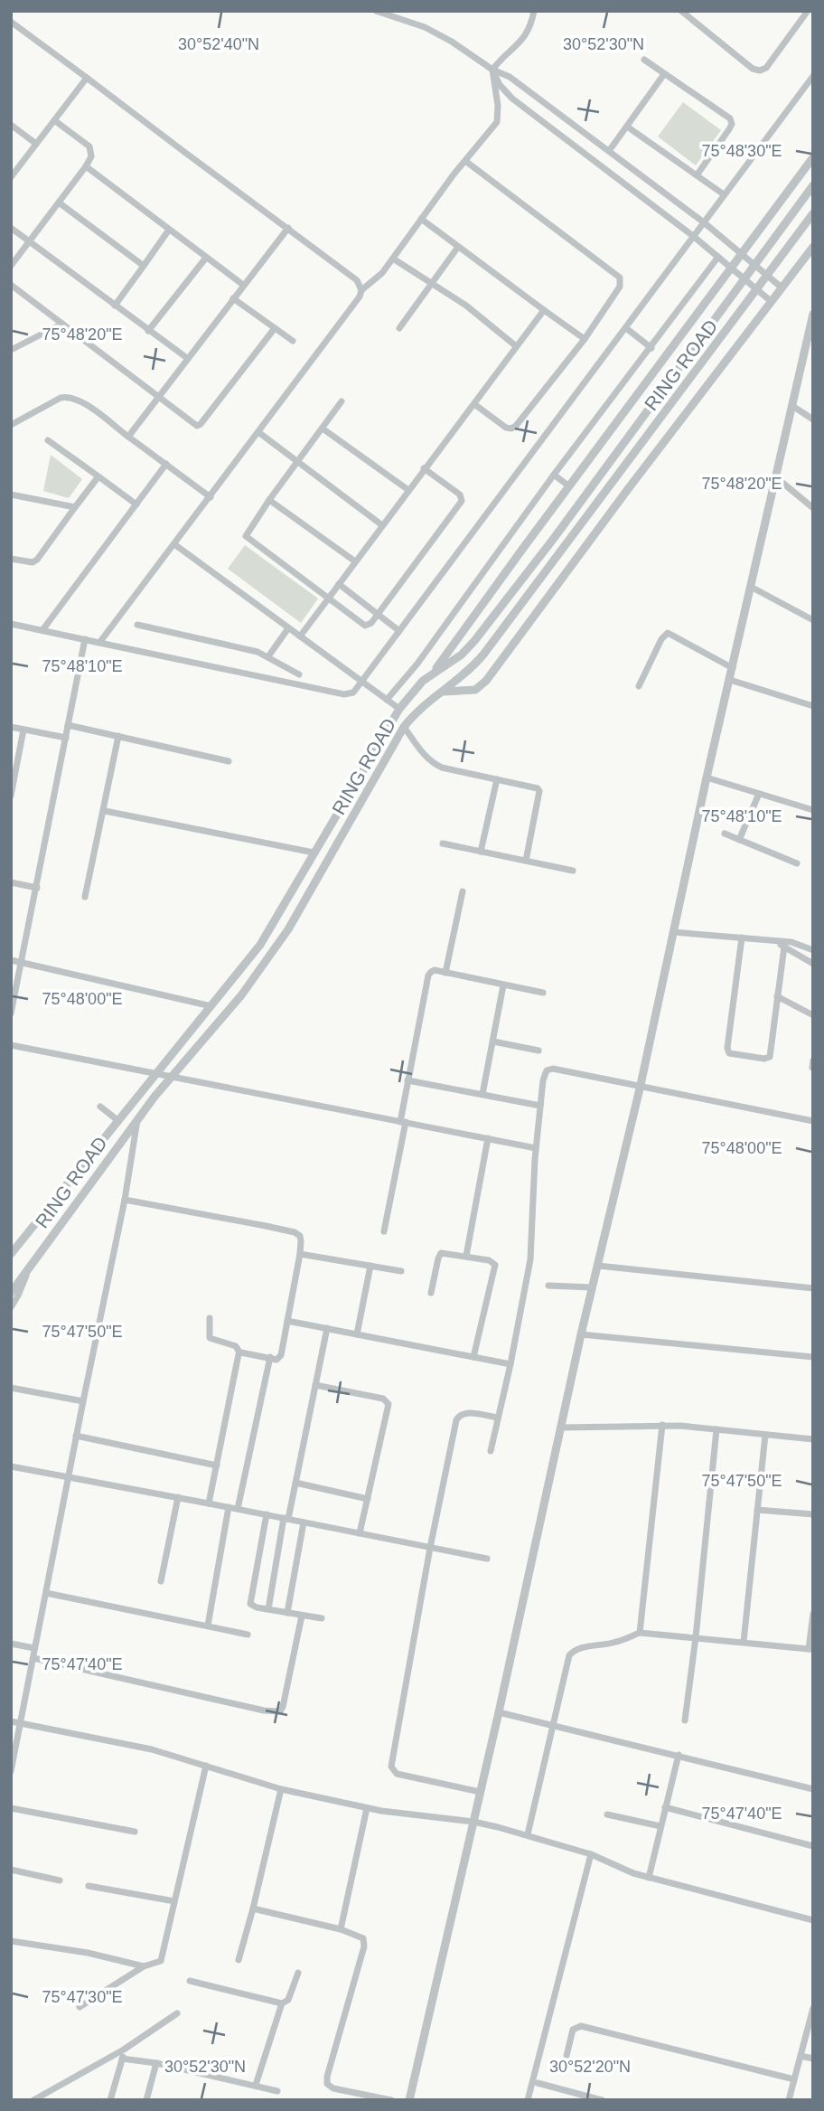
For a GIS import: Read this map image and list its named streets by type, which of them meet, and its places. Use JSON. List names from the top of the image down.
{
  "streets": {
    "street": ["RING ROAD"]
  },
  "coordinates": [
    "30°52'40\"N",
    "30°52'30\"N",
    "75°48'30\"E",
    "75°48'20\"E",
    "75°48'10\"E",
    "75°48'00\"E",
    "75°47'50\"E",
    "75°47'40\"E",
    "75°47'30\"E",
    "30°52'20\"N"
  ]
}
